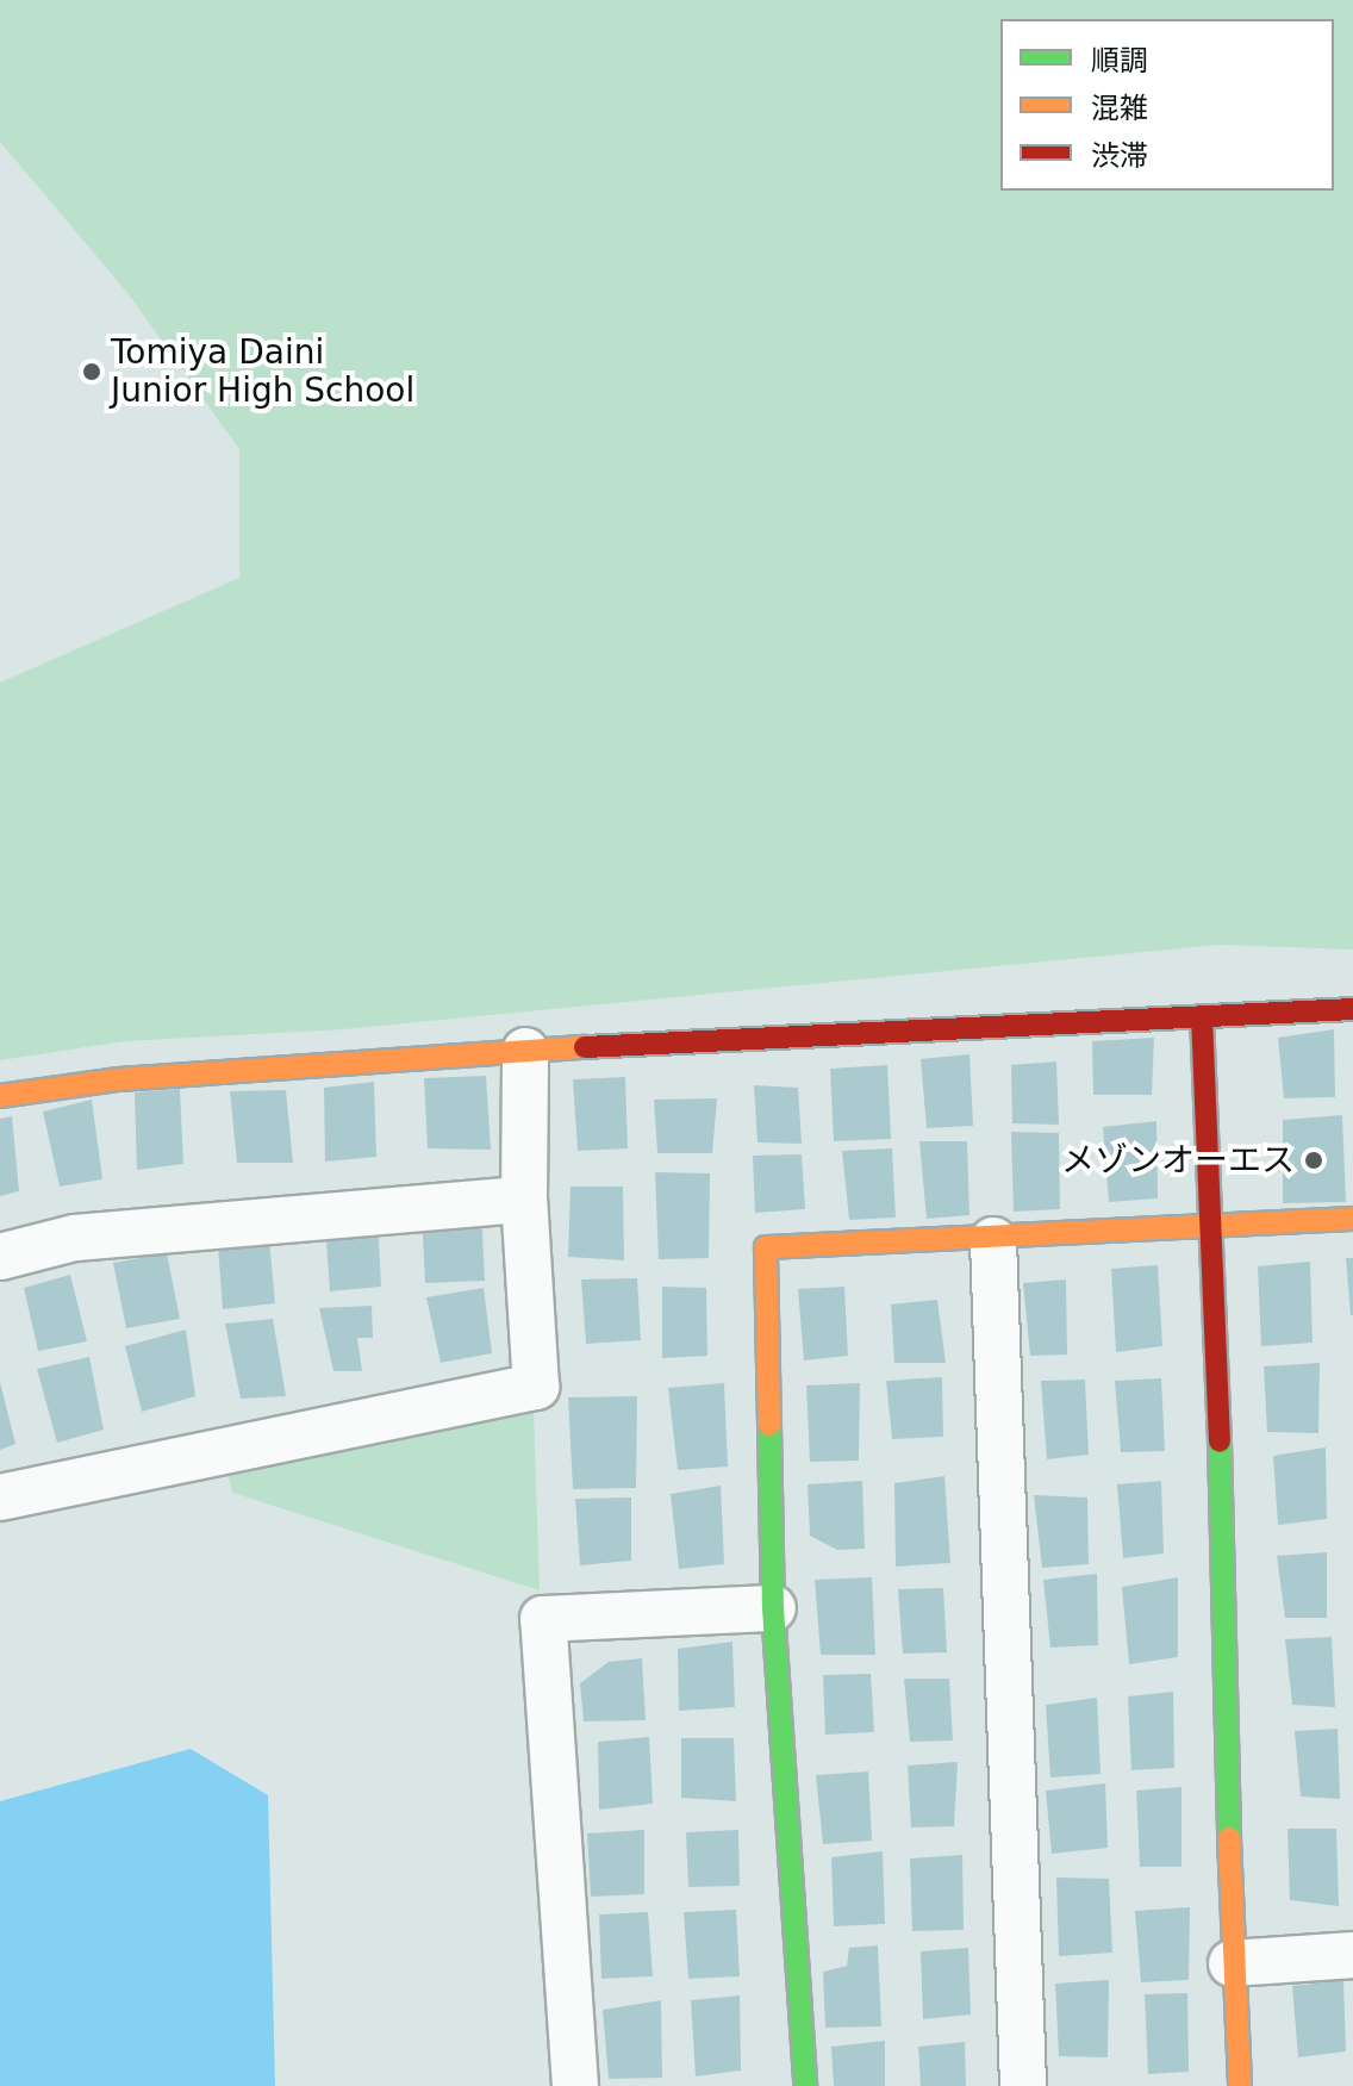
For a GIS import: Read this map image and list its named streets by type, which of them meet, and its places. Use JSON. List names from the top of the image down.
{
  "places": ["Tomiya Daini Junior High School", "メゾンオーエス"],
  "legend": ["順調", "混雑", "渋滞"]
}
